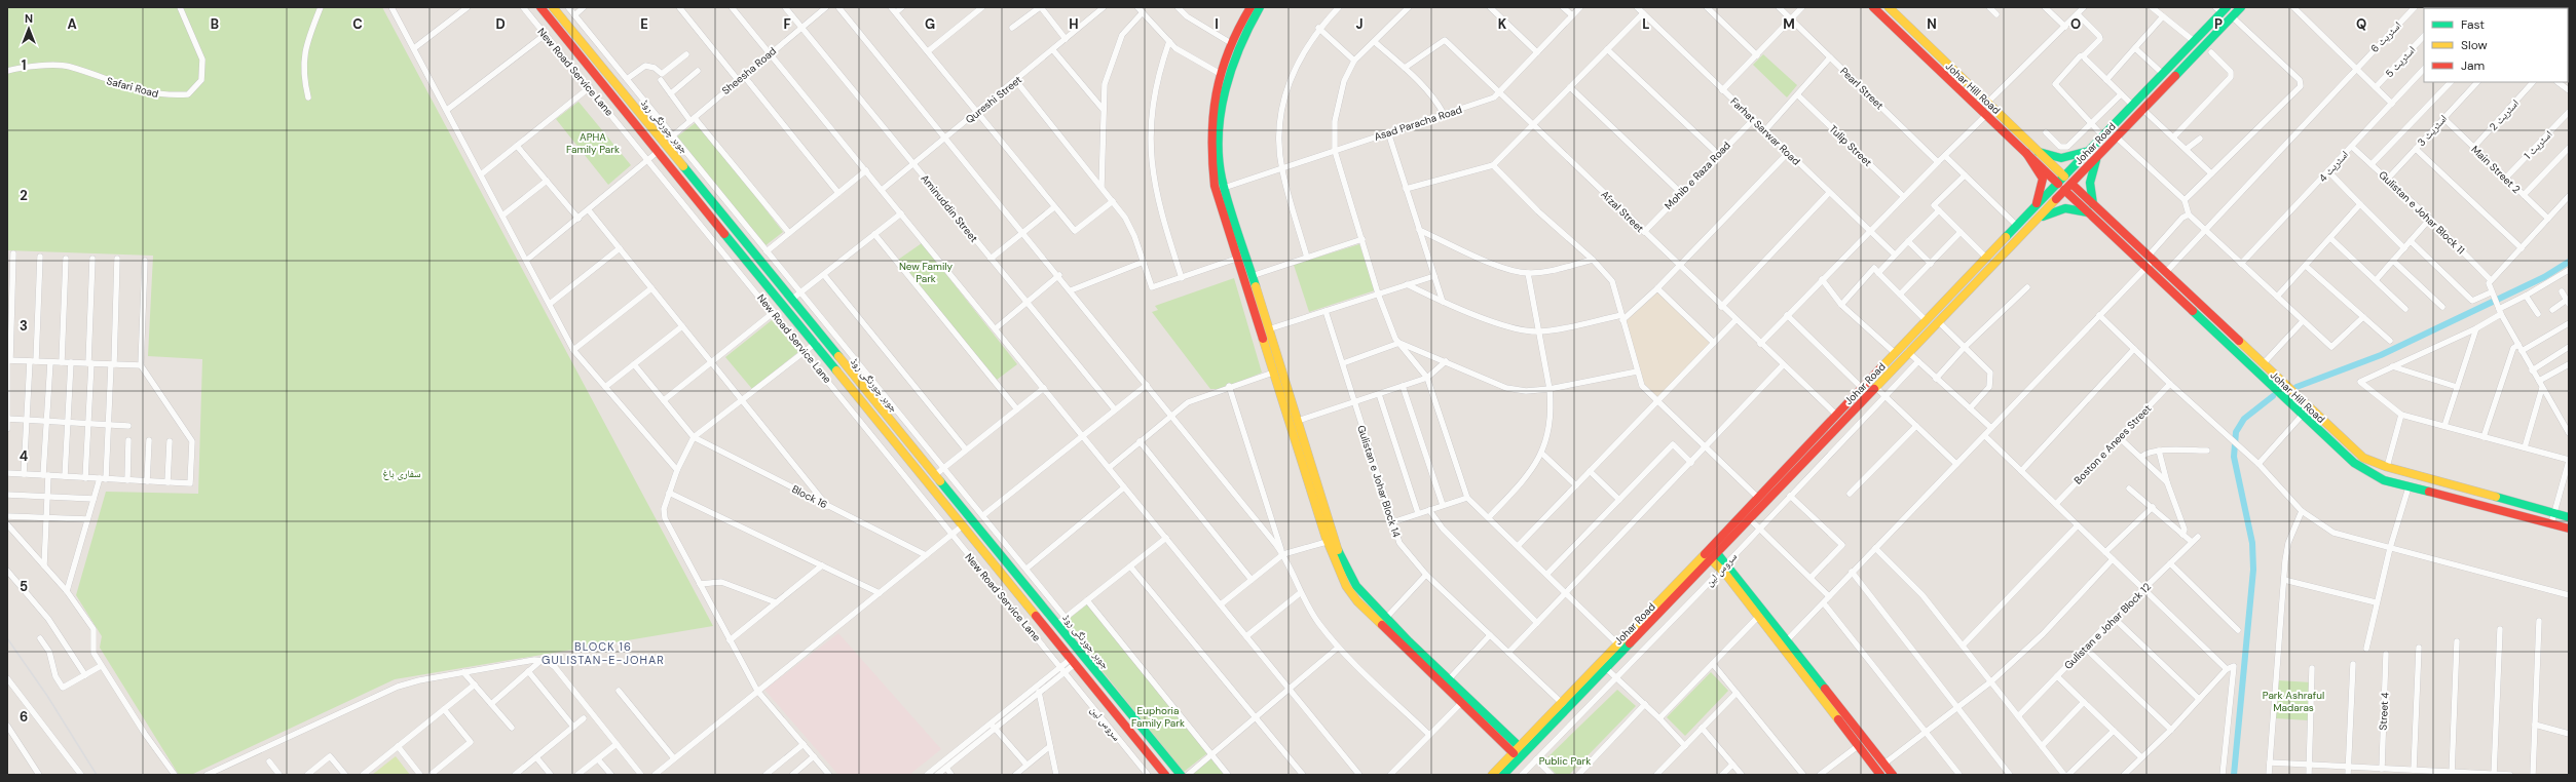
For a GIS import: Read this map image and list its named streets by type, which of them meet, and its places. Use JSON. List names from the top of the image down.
{
  "streets": {
    "main road": ["Johar Hill Road", "جوہر چورنگی روڈ", "Johar Road"],
    "street": [
      "اسٹریٹ 6",
      "اسٹریٹ 5",
      "Sheesha Road",
      "New Road Service Lane",
      "Safari Road",
      "Pearl Street",
      "Qureshi Street",
      "اسٹریٹ 2",
      "Asad Paracha Road",
      "اسٹریٹ 3",
      "Farhat Sarwar Road",
      "اسٹریٹ 1",
      "Tulip Street",
      "اسٹریٹ 4",
      "Main Street 2",
      "Mohib e Raza Road",
      "Aminuddin Street",
      "Afzal Street",
      "Gulistan e Johar Block 11",
      "Boston e Anees Street",
      "Gulistan e Johar Block 14",
      "Block 16",
      "سروس لین",
      "Gulistan e Johar Block 12",
      "Street 4"
    ]
  },
  "crossings": [
    ["Sheesha Road", "Aminuddin Street"],
    ["New Road Service Lane", "سروس لین"],
    ["Johar Hill Road", "Johar Road"],
    ["Qureshi Street", "Aminuddin Street"],
    ["اسٹریٹ 2", "Main Street 2"],
    ["Asad Paracha Road", "Afzal Street"],
    ["اسٹریٹ 3", "Main Street 2"],
    ["اسٹریٹ 3", "Gulistan e Johar Block 11"],
    ["Farhat Sarwar Road", "Mohib e Raza Road"],
    ["Johar Road", "Afzal Street"],
    ["Johar Road", "Gulistan e Johar Block 14"],
    ["اسٹریٹ 1", "Main Street 2"],
    ["اسٹریٹ 4", "Gulistan e Johar Block 11"],
    ["Mohib e Raza Road", "Afzal Street"]
  ],
  "districts": ["BLOCK 16 GULISTAN-E-JOHAR"],
  "parks": [
    "APHA Family Park",
    "New Family Park",
    "سفاری باغ",
    "Park Ashraful Madaras",
    "Euphoria Family Park",
    "Public Park"
  ],
  "legend": ["Fast", "Slow", "Jam"],
  "north": "top",
  "grid": {
    "columns": [
      "A",
      "B",
      "C",
      "D",
      "E",
      "F",
      "G",
      "H",
      "I",
      "J",
      "K",
      "L",
      "M",
      "N",
      "O",
      "P",
      "Q"
    ],
    "rows": [
      "1",
      "2",
      "3",
      "4",
      "5",
      "6"
    ]
  }
}
